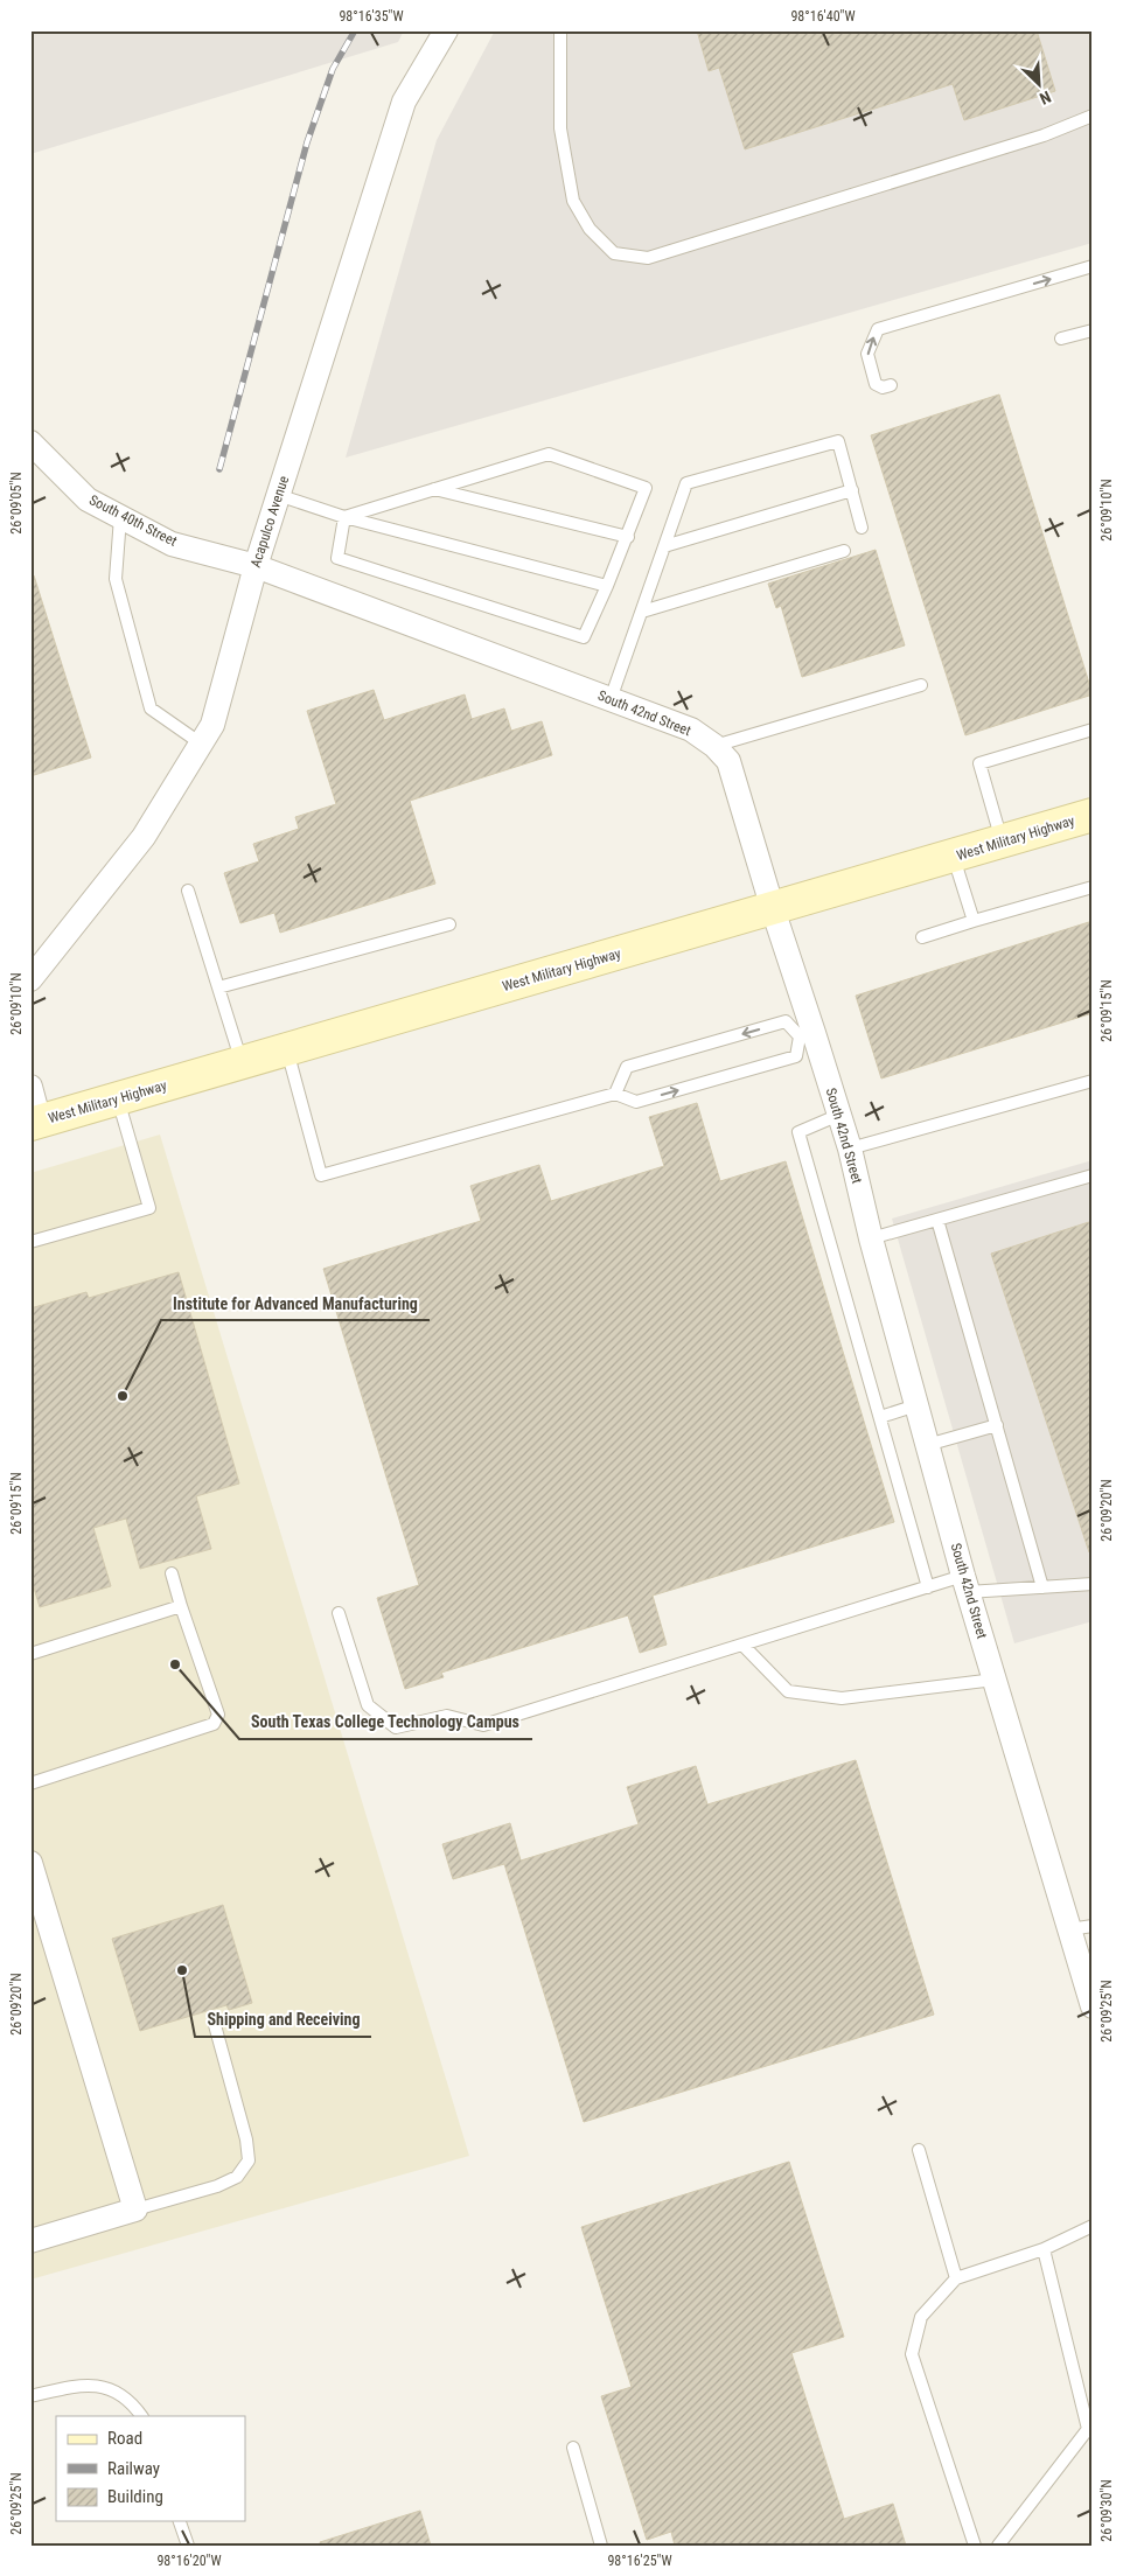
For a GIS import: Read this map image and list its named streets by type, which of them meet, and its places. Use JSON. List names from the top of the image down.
{
  "streets": {
    "main road": ["West Military Highway"],
    "street": ["South 40th Street", "Acapulco Avenue", "South 42nd Street"]
  },
  "crossings": [
    ["South 40th Street", "Acapulco Avenue"],
    ["South 40th Street", "South 42nd Street"],
    ["Acapulco Avenue", "South 42nd Street"],
    ["South 42nd Street", "West Military Highway"]
  ],
  "places": ["Institute for Advanced Manufacturing", "South Texas College Technology Campus", "Shipping and Receiving"],
  "legend": ["Road", "Railway", "Building"],
  "north": "bottom right",
  "coordinates": [
    "98°16'35\"W",
    "98°16'40\"W",
    "26°09'05\"N",
    "26°09'10\"N",
    "26°09'15\"N",
    "26°09'20\"N",
    "26°09'25\"N",
    "26°09'30\"N",
    "98°16'20\"W",
    "98°16'25\"W"
  ]
}
